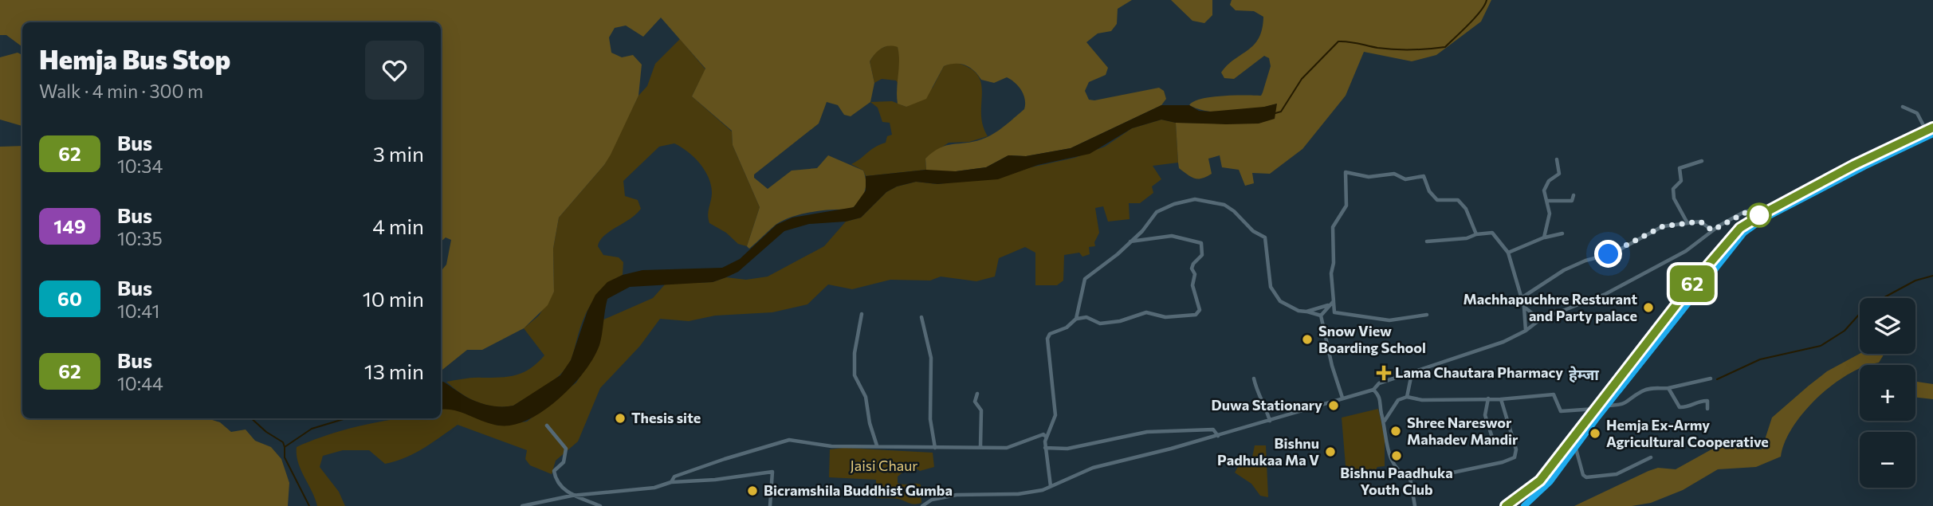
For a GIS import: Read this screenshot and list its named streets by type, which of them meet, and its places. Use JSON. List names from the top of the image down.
{
  "districts": ["हेम्जा"],
  "parks": ["Jaisi Chaur"],
  "places": {
    "other": [
      "Machhapuchhre Resturant and Party palace",
      "Snow View Boarding School",
      "Duwa Stationary",
      "Thesis site",
      "Shree Nareswor Mahadev Mandir",
      "Hemja Ex-Army Agricultural Cooperative",
      "Bishnu Padhukaa Ma V",
      "Bishnu Paadhuka Youth Club",
      "Bicramshila Buddhist Gumba"
    ],
    "health": ["Lama Chautara Pharmacy"]
  },
  "lines": ["bus line 62"],
  "page": {
    "on_map": "62",
    "heading": ["Hemja Bus Stop", "Walk · 4 min · 300 m"],
    "list": [
      {
        "mark": "62",
        "name": "Bus",
        "note": "10:34",
        "value": "3 min"
      },
      {
        "mark": "149",
        "name": "Bus",
        "note": "10:35",
        "value": "4 min"
      },
      {
        "mark": "60",
        "name": "Bus",
        "note": "10:41",
        "value": "10 min"
      },
      {
        "mark": "62",
        "name": "Bus",
        "note": "10:44",
        "value": "13 min"
      }
    ],
    "map_buttons": ["+", "−"]
  }
}
